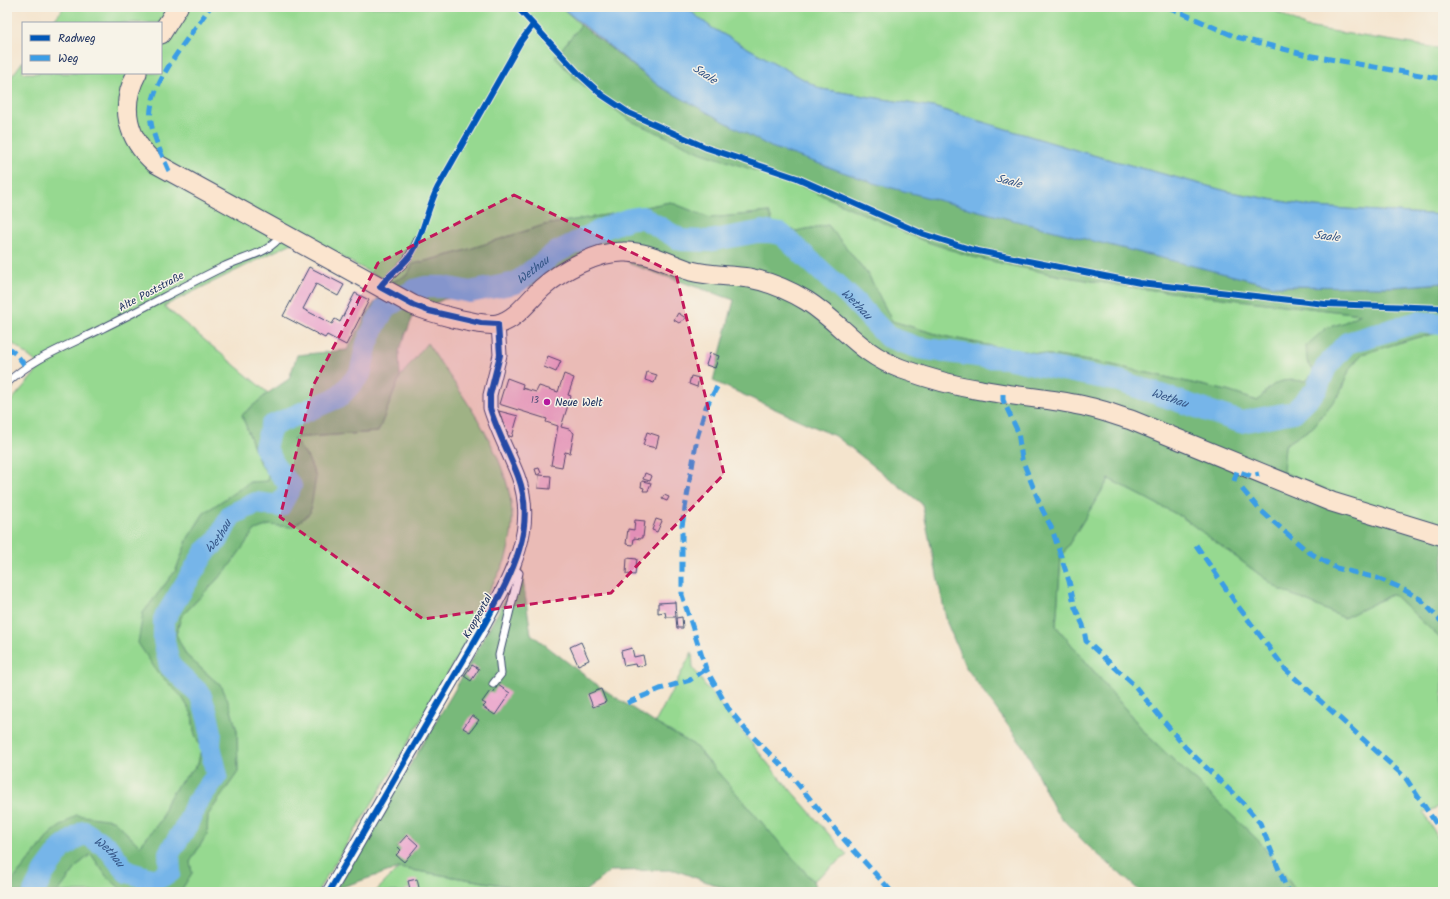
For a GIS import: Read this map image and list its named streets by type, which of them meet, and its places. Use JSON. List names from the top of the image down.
{
  "streets": {
    "street": ["Kroppental"],
    "lane": ["Alte Poststraße"]
  },
  "water": ["Saale", "Wethau"],
  "places": ["Neue Welt"],
  "house_numbers": ["1", "13"],
  "legend": ["Radweg", "Weg"]
}
